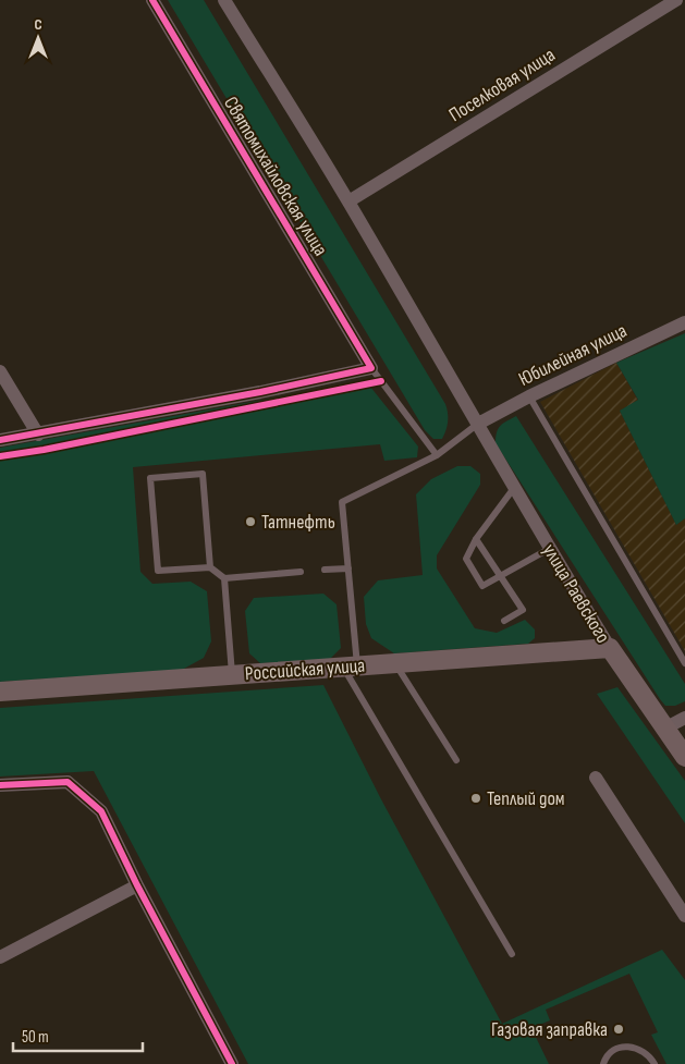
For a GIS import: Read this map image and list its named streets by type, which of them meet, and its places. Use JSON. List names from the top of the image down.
{
  "streets": {
    "main road": ["улица Раевского", "Российская улица"],
    "street": ["Поселковая улица", "Святомихайловская улица", "Юбилейная улица"]
  },
  "crossings": [
    ["Юбилейная улица", "улица Раевского"],
    ["улица Раевского", "Российская улица"]
  ],
  "places": ["Татнефть", "Теплый дом", "Газовая заправка"],
  "scale_bar": "50 m",
  "north": "top"
}
